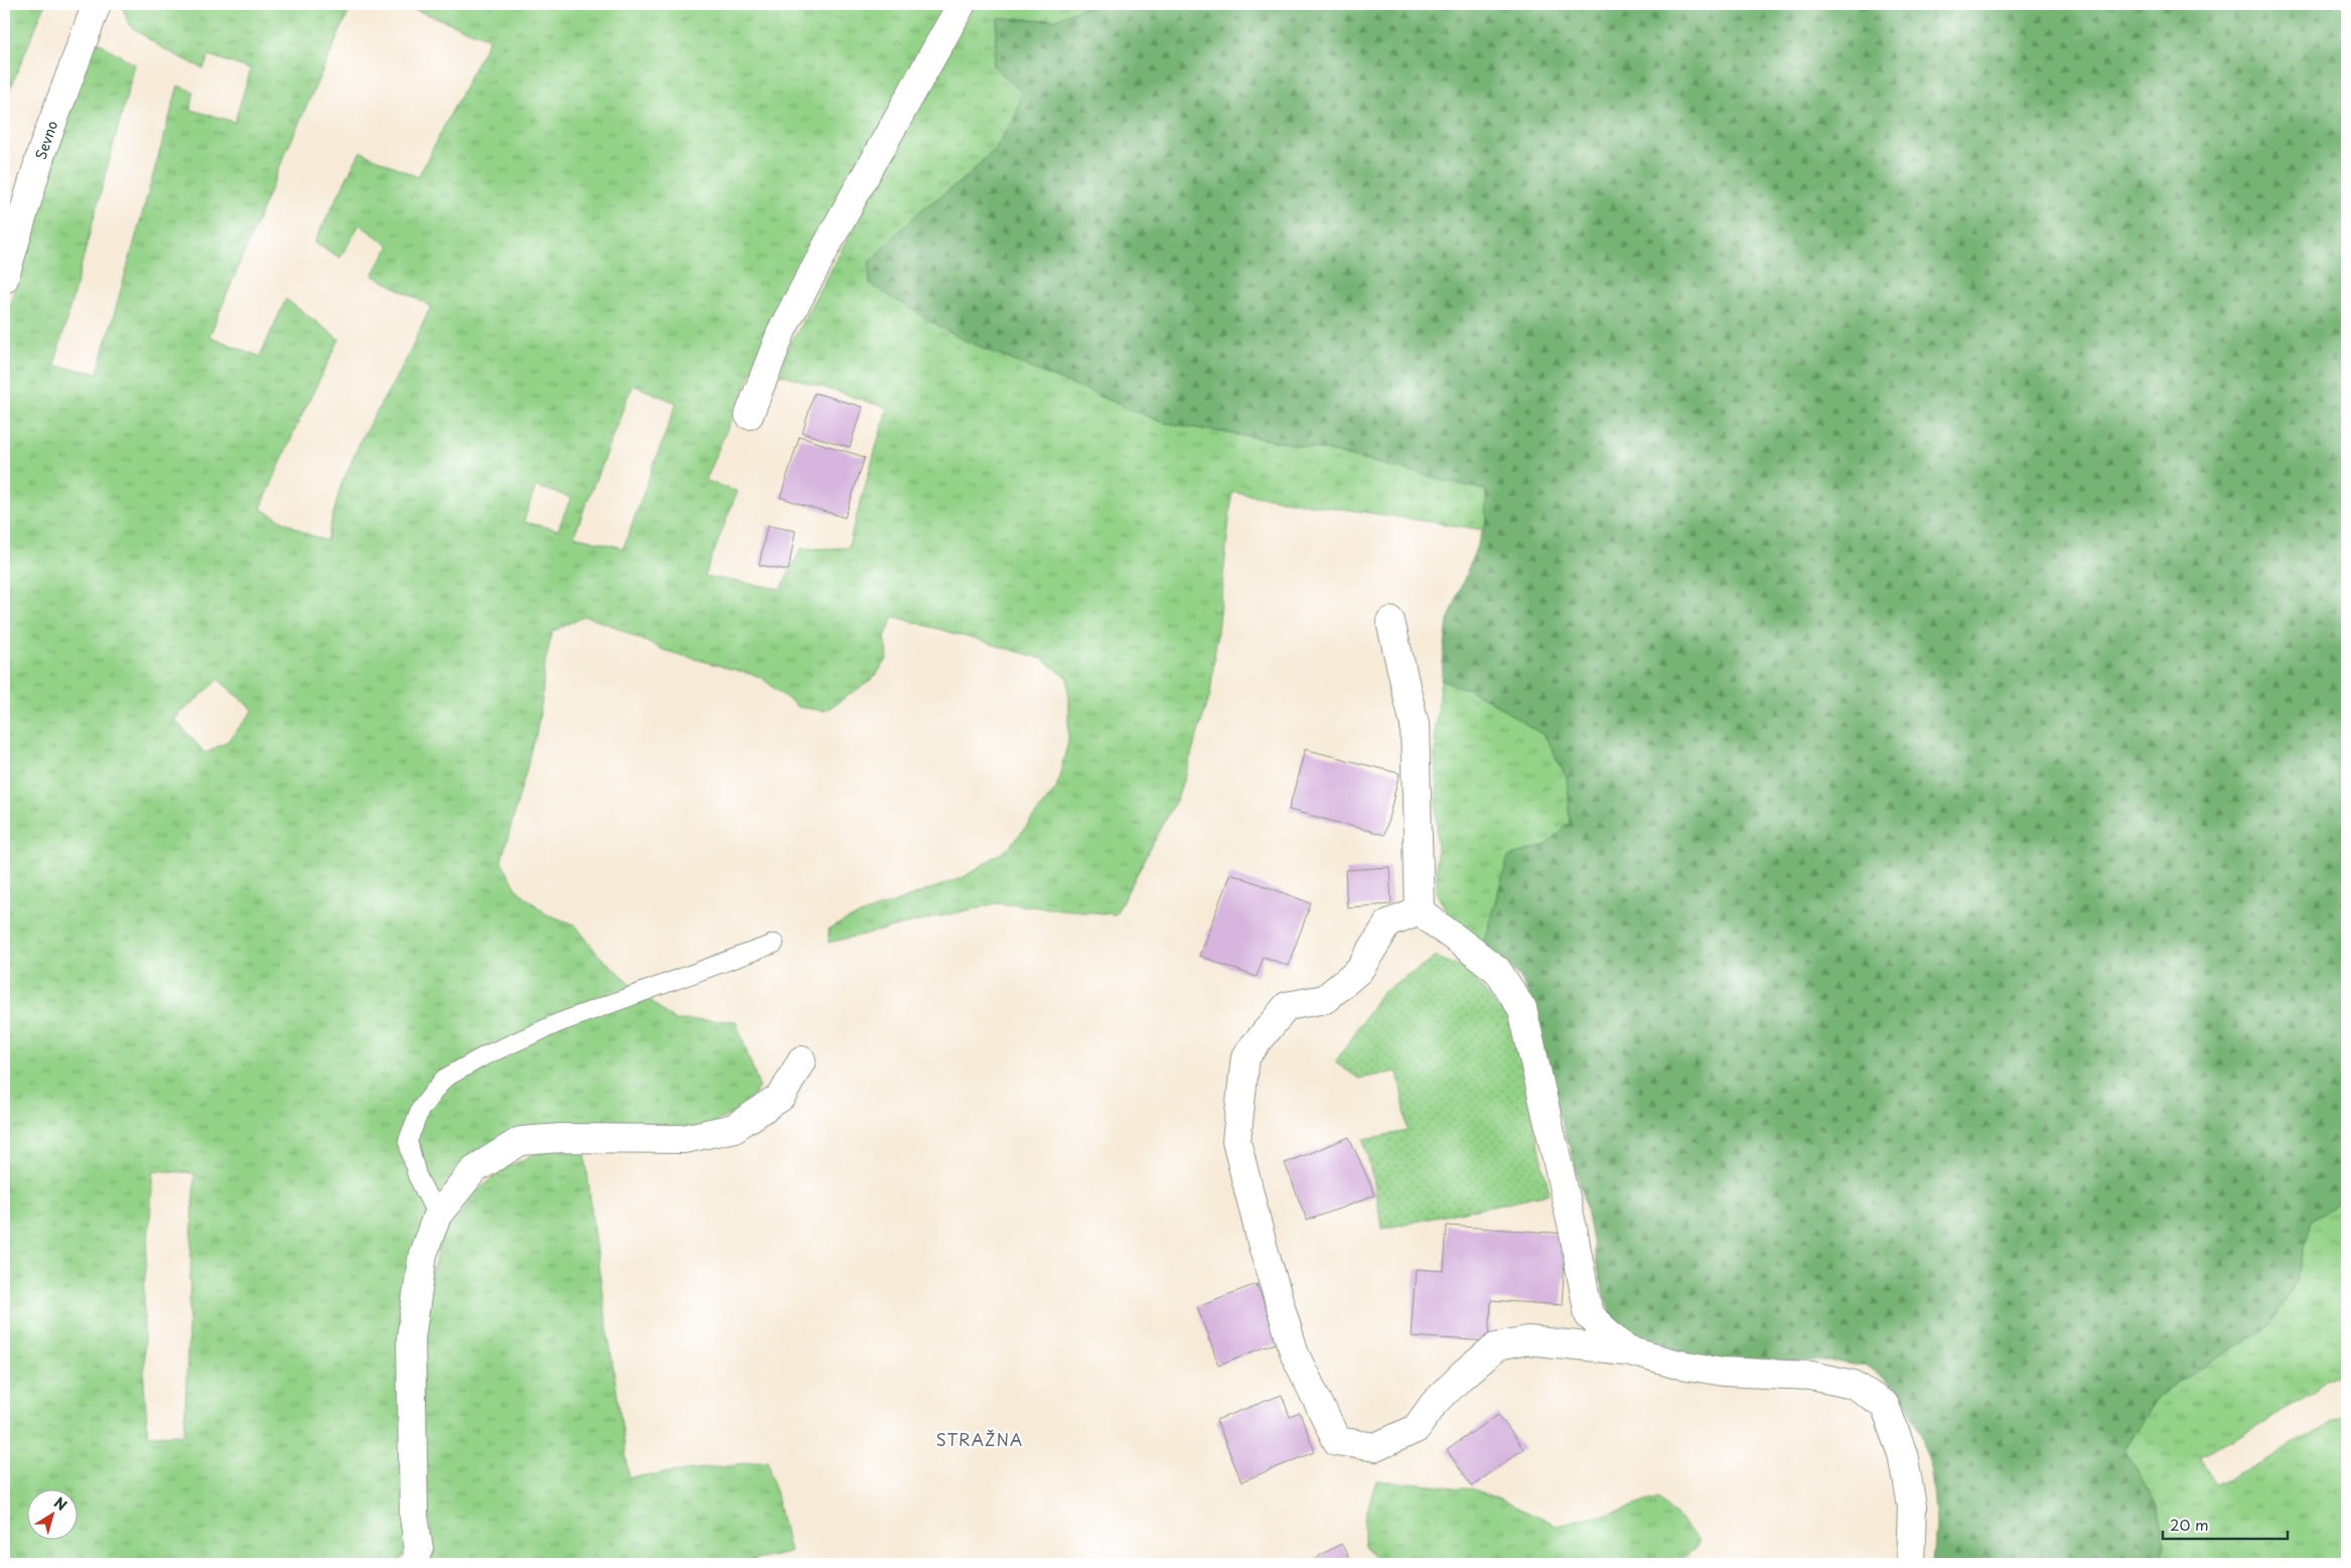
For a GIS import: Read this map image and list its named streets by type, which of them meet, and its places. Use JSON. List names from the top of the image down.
{
  "streets": {
    "street": ["Sevno"]
  },
  "districts": ["STRAŽNA"],
  "scale_bar": "20 m",
  "north": "top right"
}
